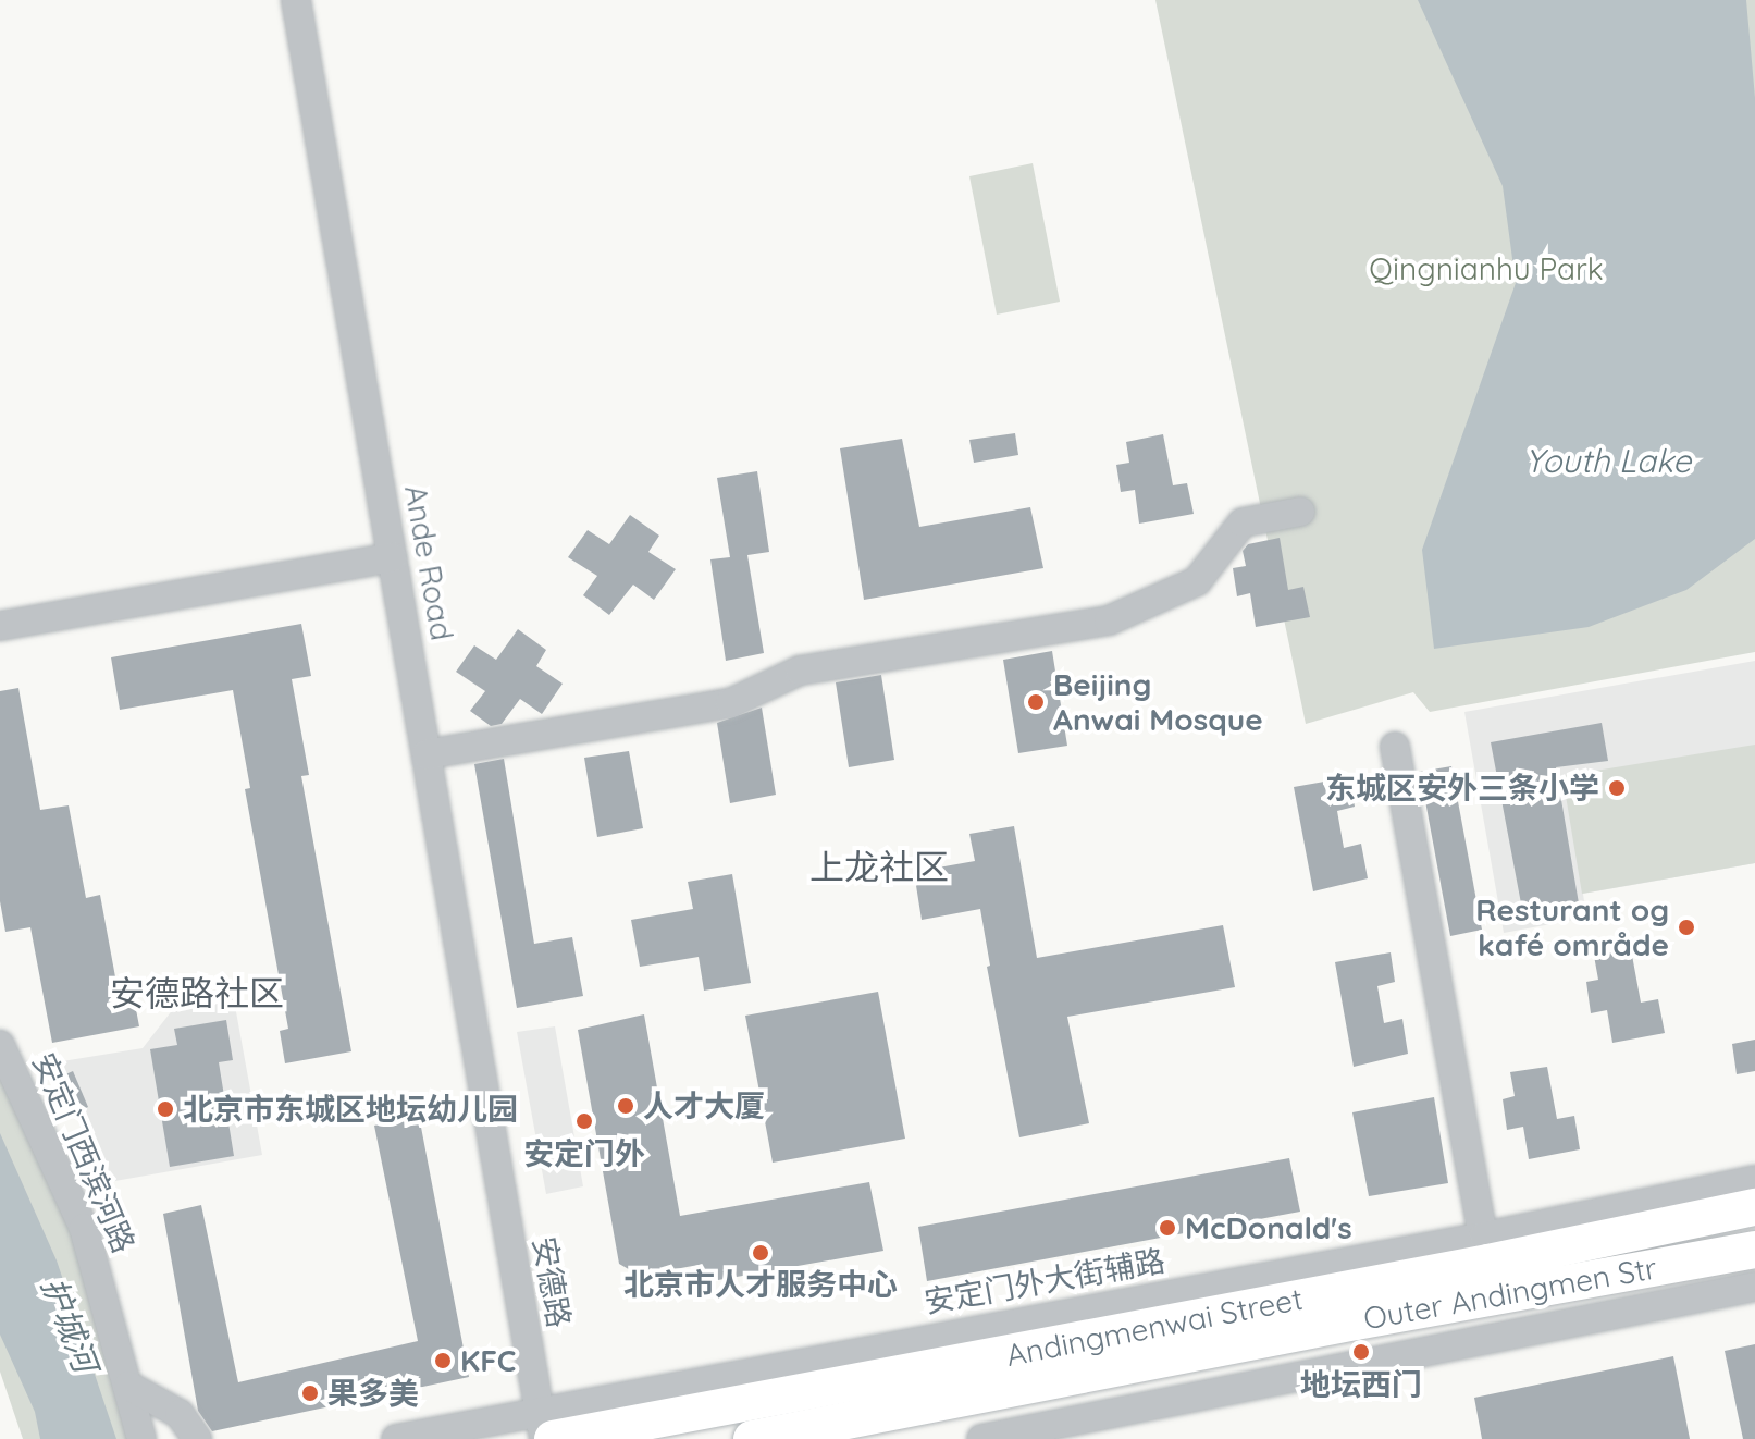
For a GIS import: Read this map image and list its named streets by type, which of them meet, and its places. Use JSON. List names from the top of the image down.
{
  "streets": {
    "main road": ["Outer Andingmen Str", "Andingmenwai Street"],
    "street": ["Ande Road", "安定门西滨河路"]
  },
  "crossings": [
    ["Ande Road", "Andingmenwai Street"]
  ],
  "districts": ["上龙社区", "安德路社区"],
  "water": ["Youth Lake", "护城河"],
  "parks": ["Qingnianhu Park"],
  "places": [
    "Beijing Anwai Mosque",
    "东城区安外三条小学",
    "Resturant og kafé område",
    "人才大厦",
    "北京市东城区地坛幼儿园",
    "安定门外",
    "McDonald's",
    "北京市人才服务中心",
    "地坛西门",
    "KFC",
    "果多美"
  ]
}
